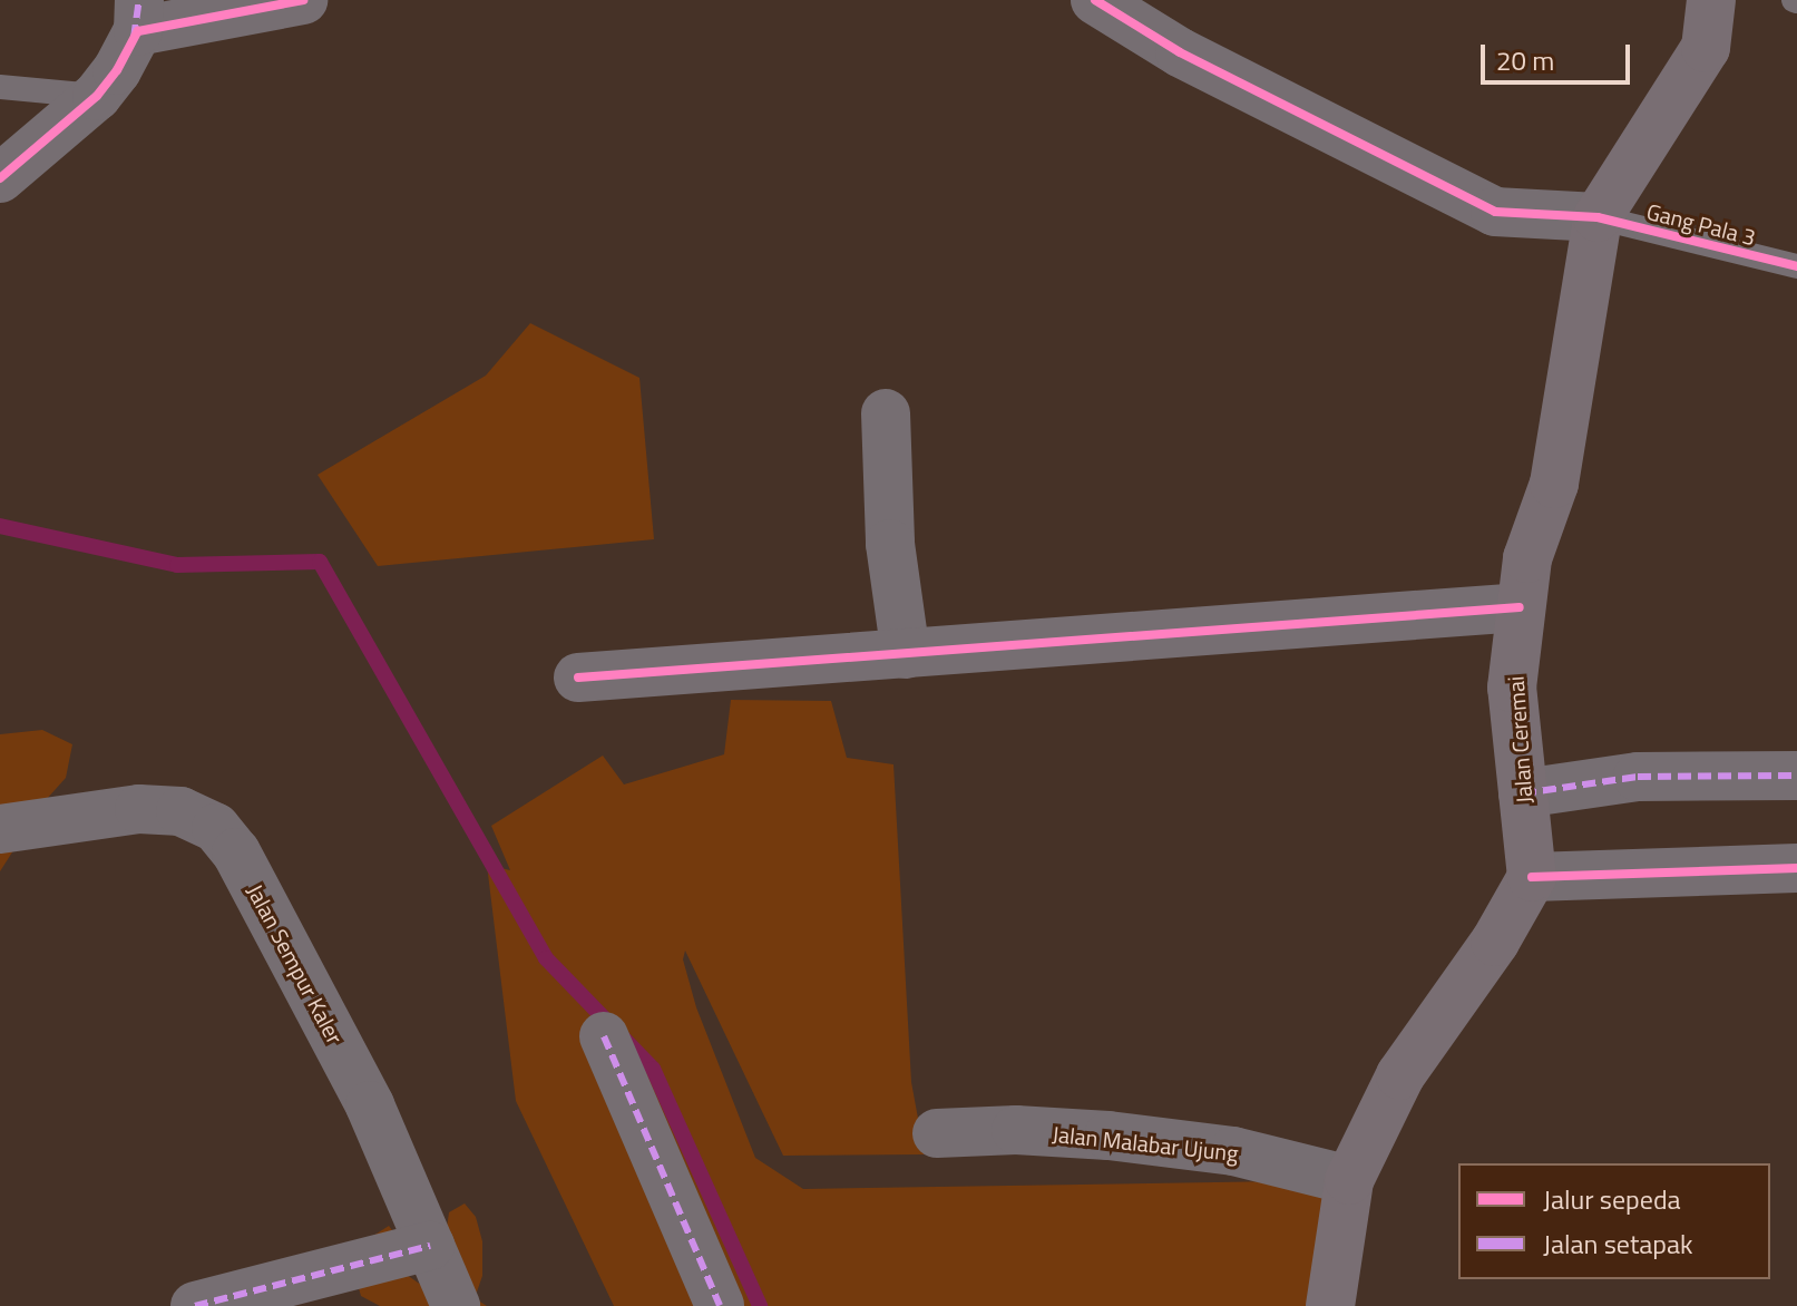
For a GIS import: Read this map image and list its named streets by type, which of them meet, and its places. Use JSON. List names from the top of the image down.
{
  "streets": {
    "street": ["Jalan Ceremai", "Jalan Sempur Kaler", "Jalan Malabar Ujung"],
    "lane": ["Gang Pala 3"]
  },
  "crossings": [
    ["Gang Pala 3", "Jalan Ceremai"]
  ],
  "legend": ["Jalur sepeda", "Jalan setapak"],
  "scale_bar": "20 m"
}
